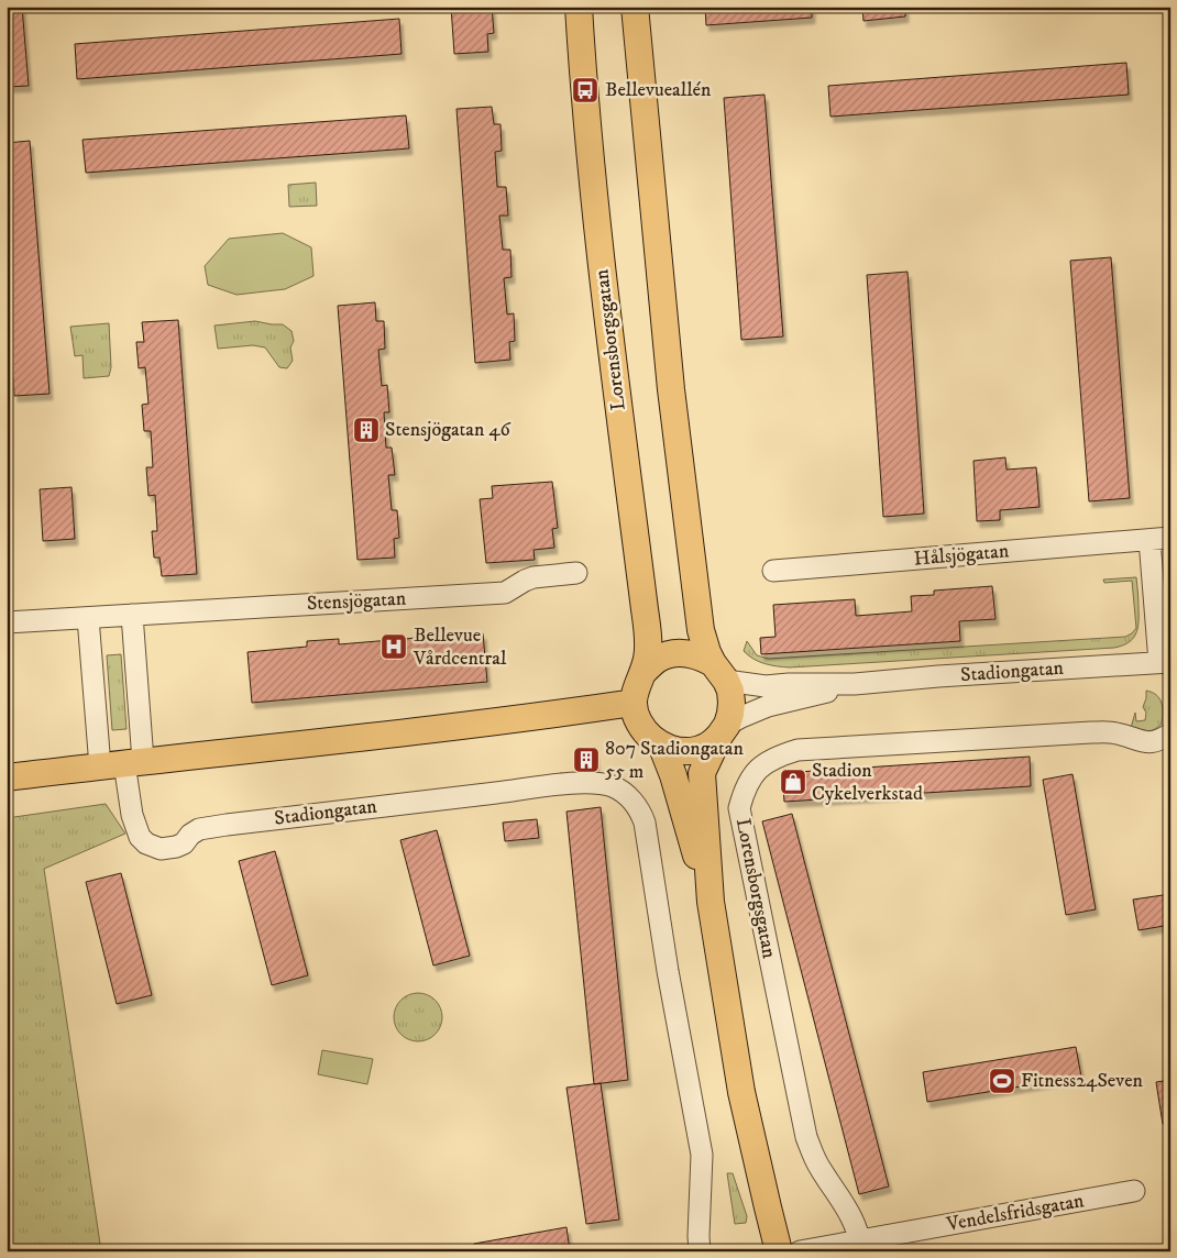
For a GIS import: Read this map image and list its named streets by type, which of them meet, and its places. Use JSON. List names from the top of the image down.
{
  "streets": {
    "main road": ["Lorensborgsgatan"],
    "street": [
      "Hålsjögatan",
      "Stensjögatan",
      "Stadiongatan",
      "Vendelsfridsgatan"
    ]
  },
  "crossings": [
    ["Lorensborgsgatan", "Stadiongatan"],
    ["Lorensborgsgatan", "Vendelsfridsgatan"]
  ],
  "places": {
    "bus stop": ["Bellevueallén"],
    "building": ["Stensjögatan 46", "807 Stadiongatan 55 m"],
    "hospital": ["Bellevue Vårdcentral"],
    "shop": ["Stadion Cykelverkstad"],
    "sports": ["Fitness24Seven"]
  }
}
